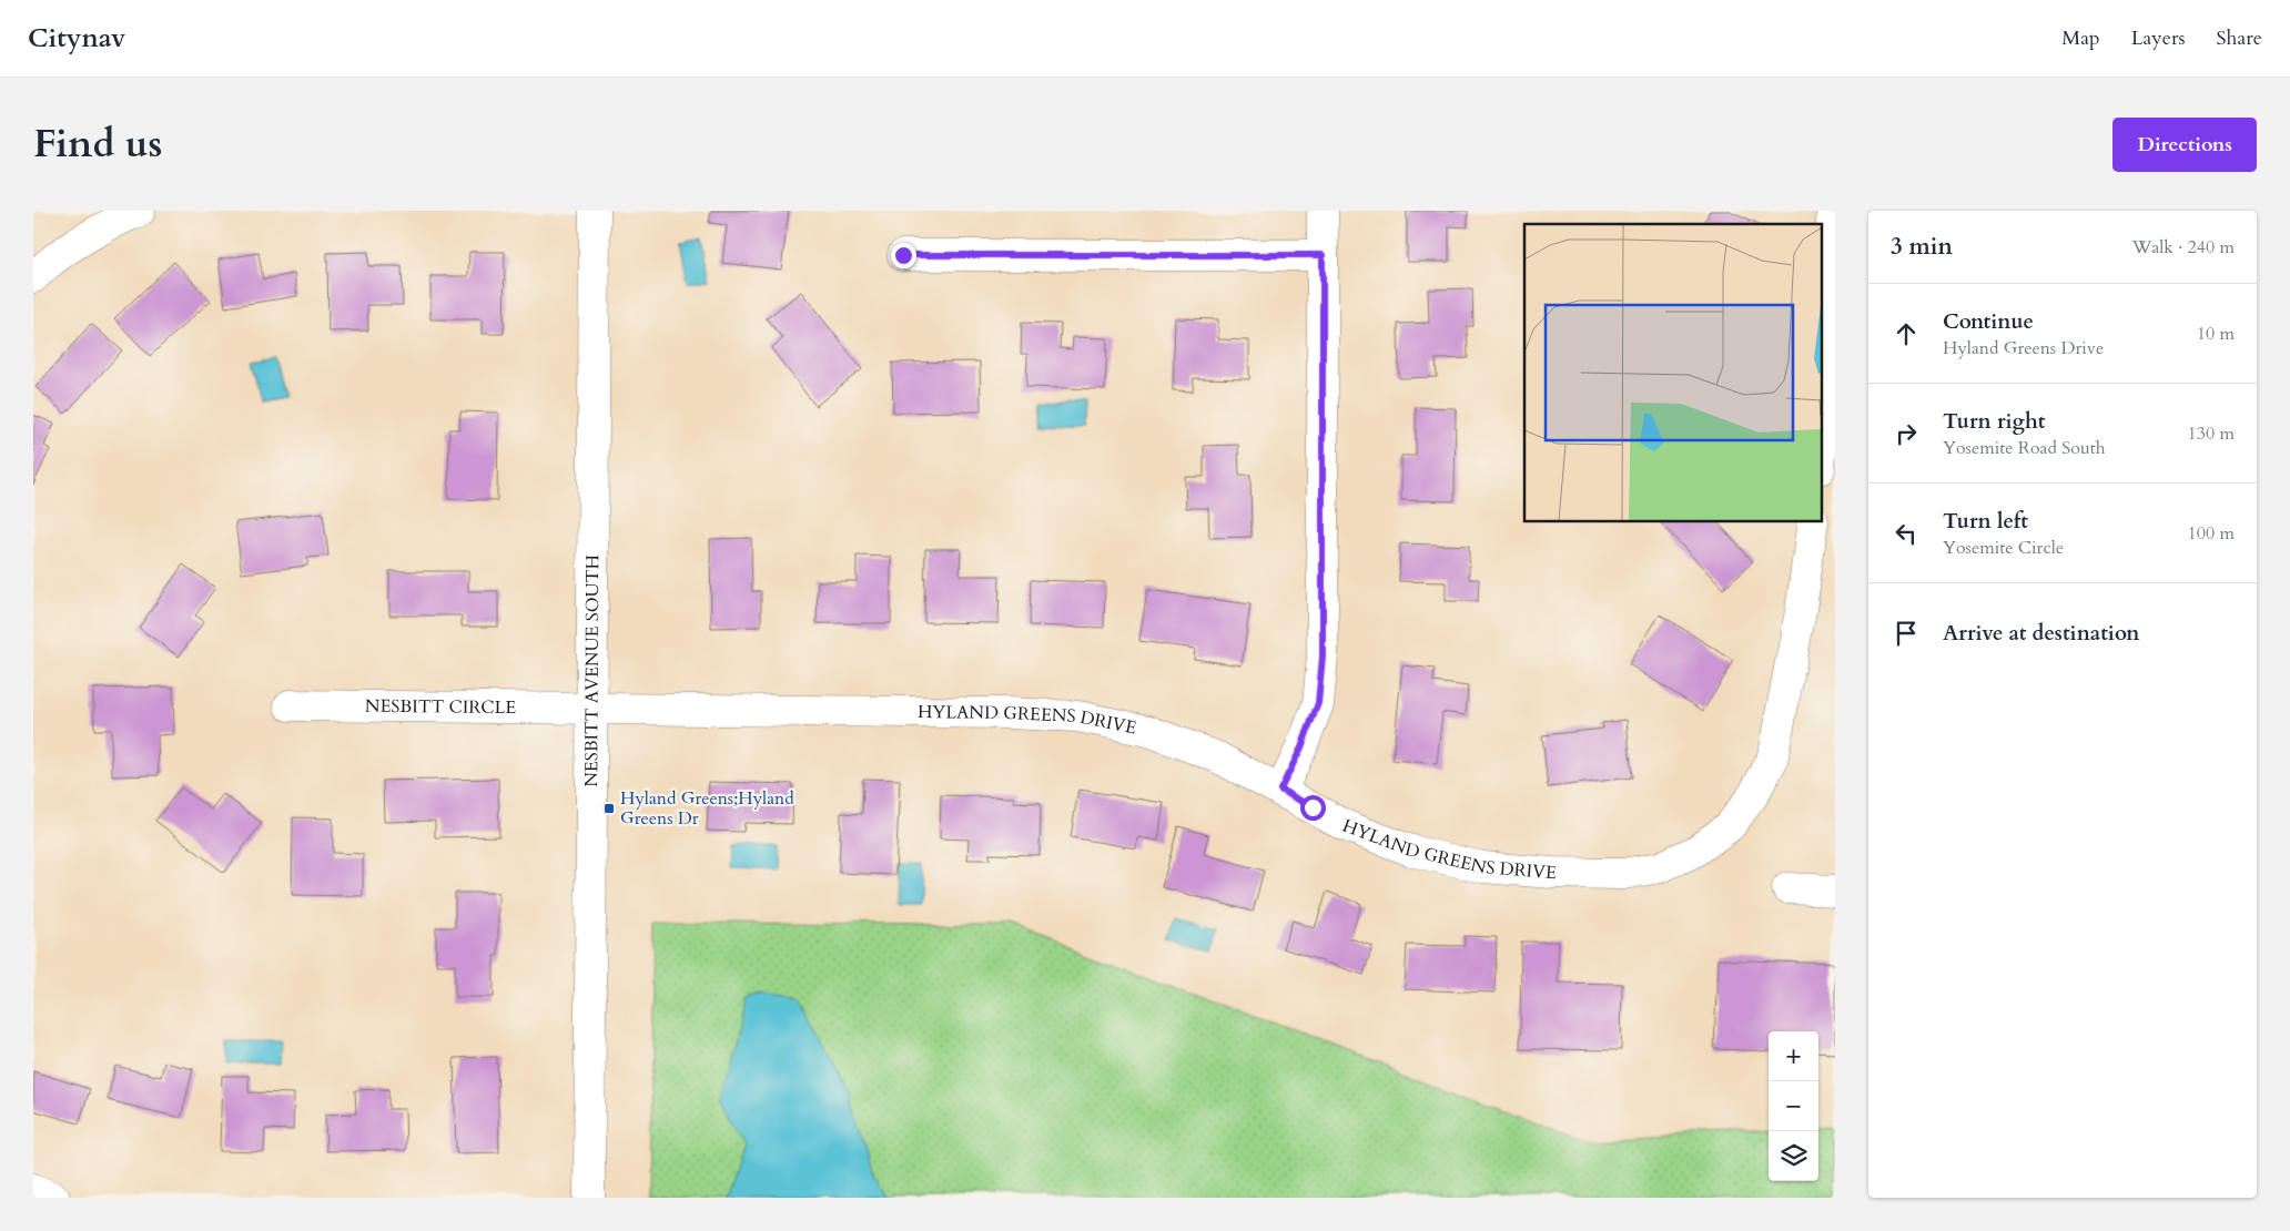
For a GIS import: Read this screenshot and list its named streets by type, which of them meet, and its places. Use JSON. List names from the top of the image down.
{
  "streets": {
    "street": ["NESBITT AVENUE SOUTH", "NESBITT CIRCLE", "HYLAND GREENS DRIVE"]
  },
  "crossings": [
    ["NESBITT AVENUE SOUTH", "NESBITT CIRCLE"],
    ["NESBITT AVENUE SOUTH", "HYLAND GREENS DRIVE"],
    ["NESBITT CIRCLE", "HYLAND GREENS DRIVE"]
  ],
  "places": {
    "transit": ["Hyland Greens;Hyland Greens Dr"]
  },
  "page": {
    "header": "Citynav",
    "nav": ["Map", "Layers", "Share"],
    "title": "Find us",
    "buttons": "Directions",
    "heading": ["3 min", "Walk · 240 m"],
    "list": [
      ["Continue", "Hyland Greens Drive", "10 m"],
      ["Turn right", "Yosemite Road South", "130 m"],
      ["Turn left", "Yosemite Circle", "100 m"],
      "Arrive at destination"
    ],
    "map_buttons": ["+", "−"]
  }
}
